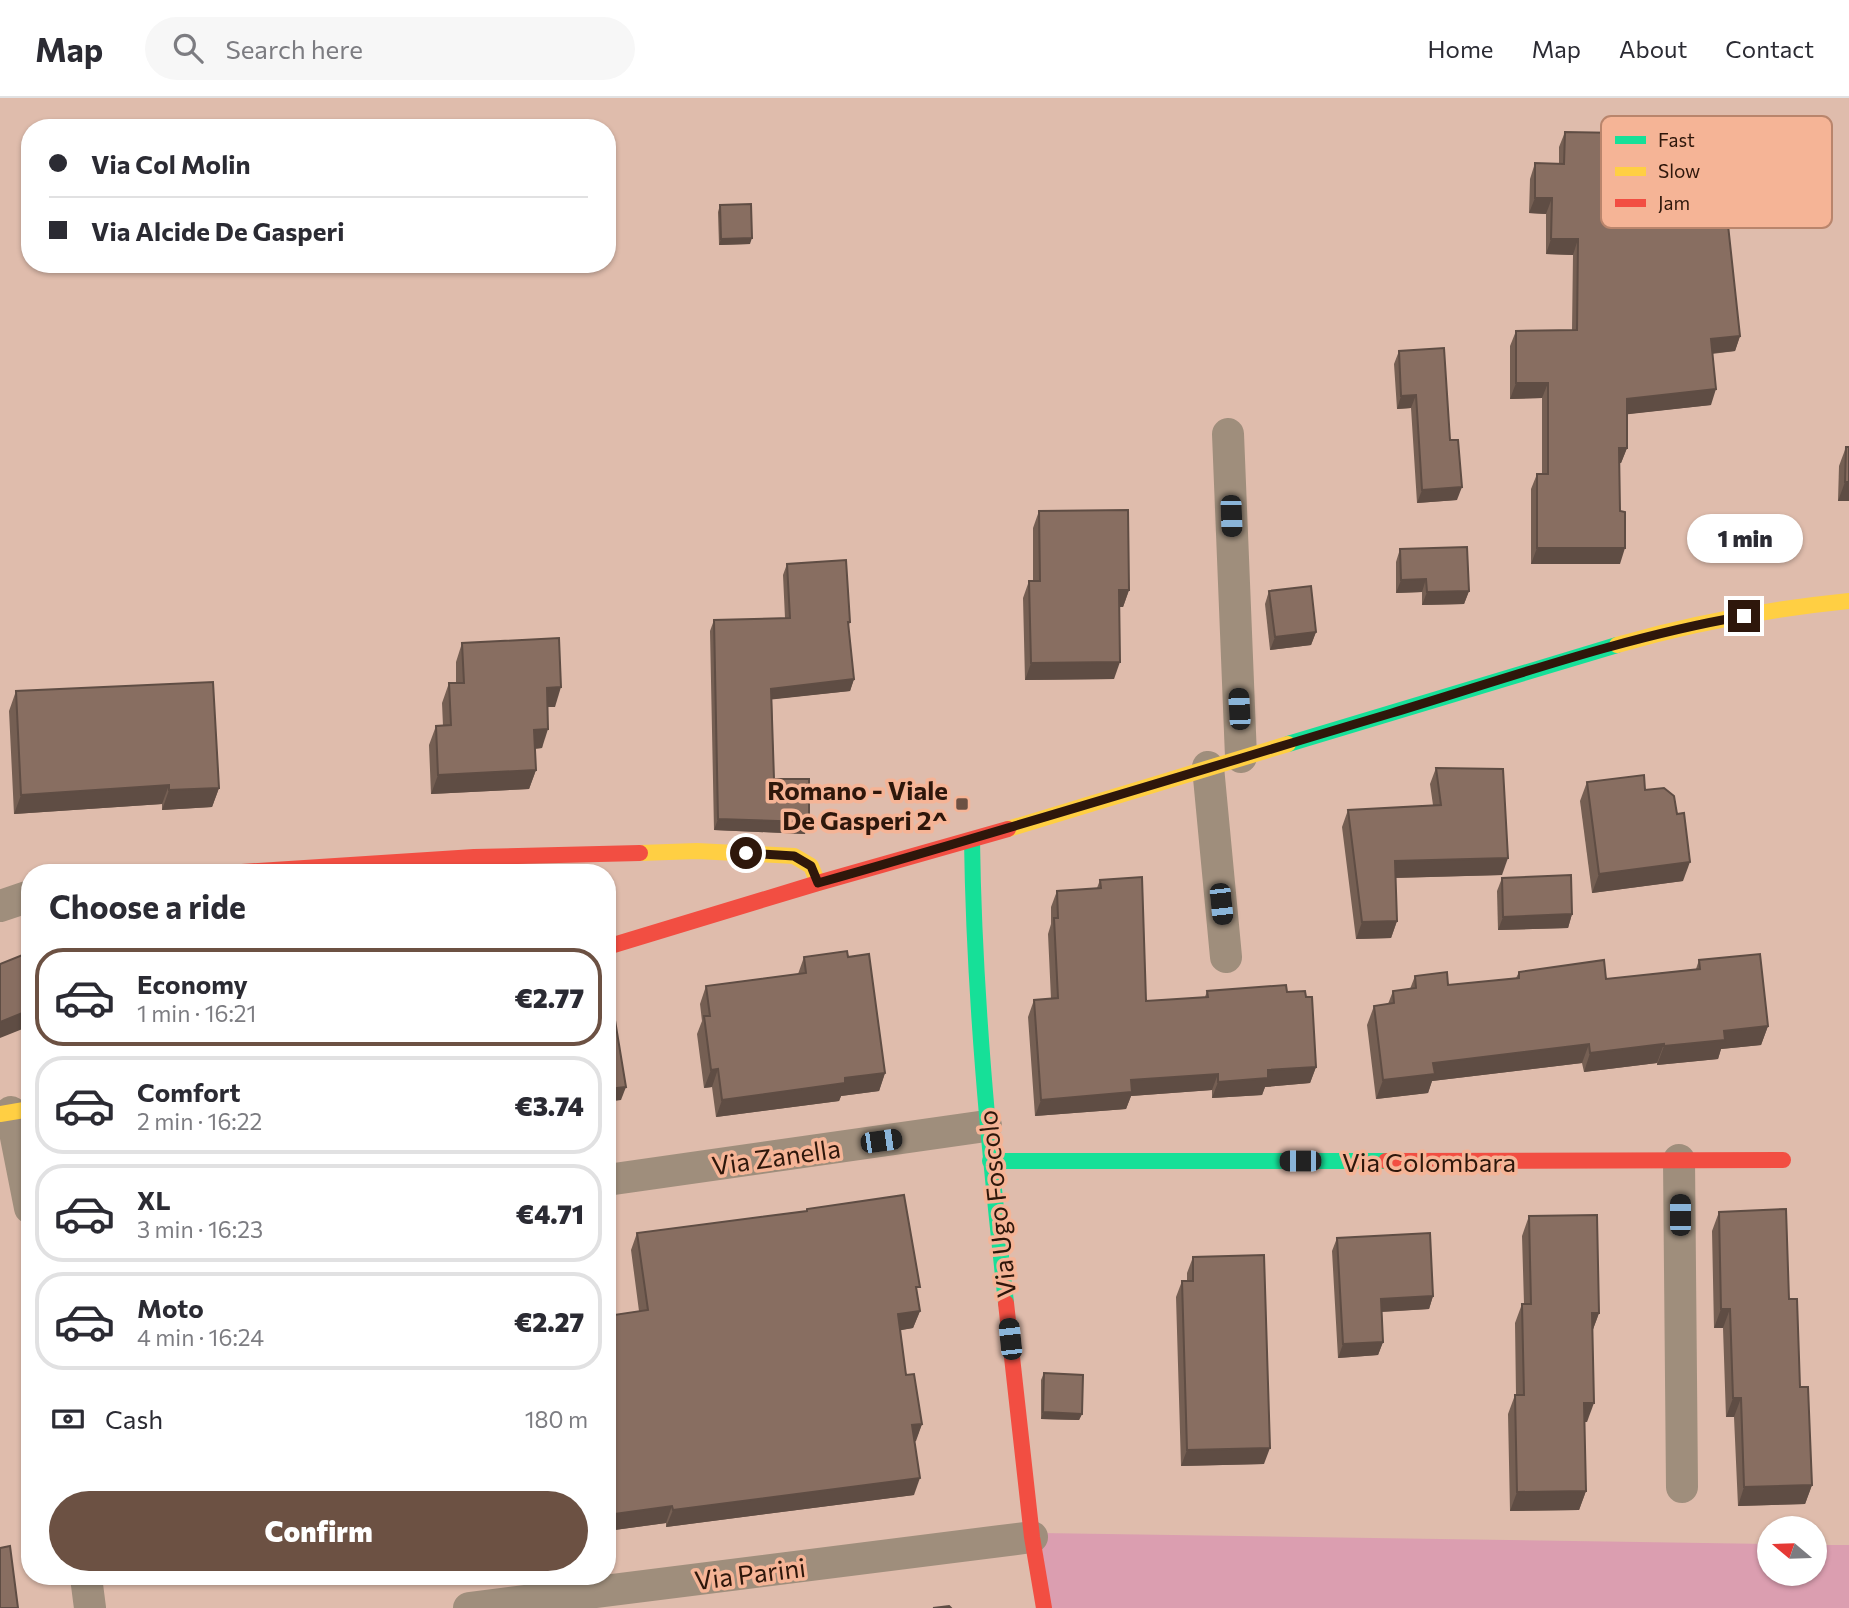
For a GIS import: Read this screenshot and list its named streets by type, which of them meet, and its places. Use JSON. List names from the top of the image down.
{
  "streets": {
    "street": [
      "Via Zanella",
      "Via Colombara",
      "Via Ugo Foscolo",
      "Via Parini"
    ]
  },
  "crossings": [
    ["Via Zanella", "Via Ugo Foscolo"],
    ["Via Colombara", "Via Ugo Foscolo"],
    ["Via Ugo Foscolo", "Via Parini"]
  ],
  "places": {
    "transit": ["Romano - Viale De Gasperi 2^"]
  },
  "legend": ["Fast", "Slow", "Jam"],
  "north": "left",
  "page": {
    "header": "Map",
    "search": "Search here",
    "nav": [
      "Home",
      "Map",
      "About",
      "Contact"
    ],
    "banner": ["Via Col Molin", "Via Alcide De Gasperi"],
    "bubble": "1 min",
    "heading": "Choose a ride",
    "list": [
      {
        "name": "Economy",
        "note": "1 min · 16:21",
        "value": "€2.77"
      },
      {
        "name": "Comfort",
        "note": "2 min · 16:22",
        "value": "€3.74"
      },
      {
        "name": "XL",
        "note": "3 min · 16:23",
        "value": "€4.71"
      },
      {
        "name": "Moto",
        "note": "4 min · 16:24",
        "value": "€2.27"
      }
    ],
    "pay": ["Cash", "180 m"],
    "buttons": "Confirm"
  }
}
